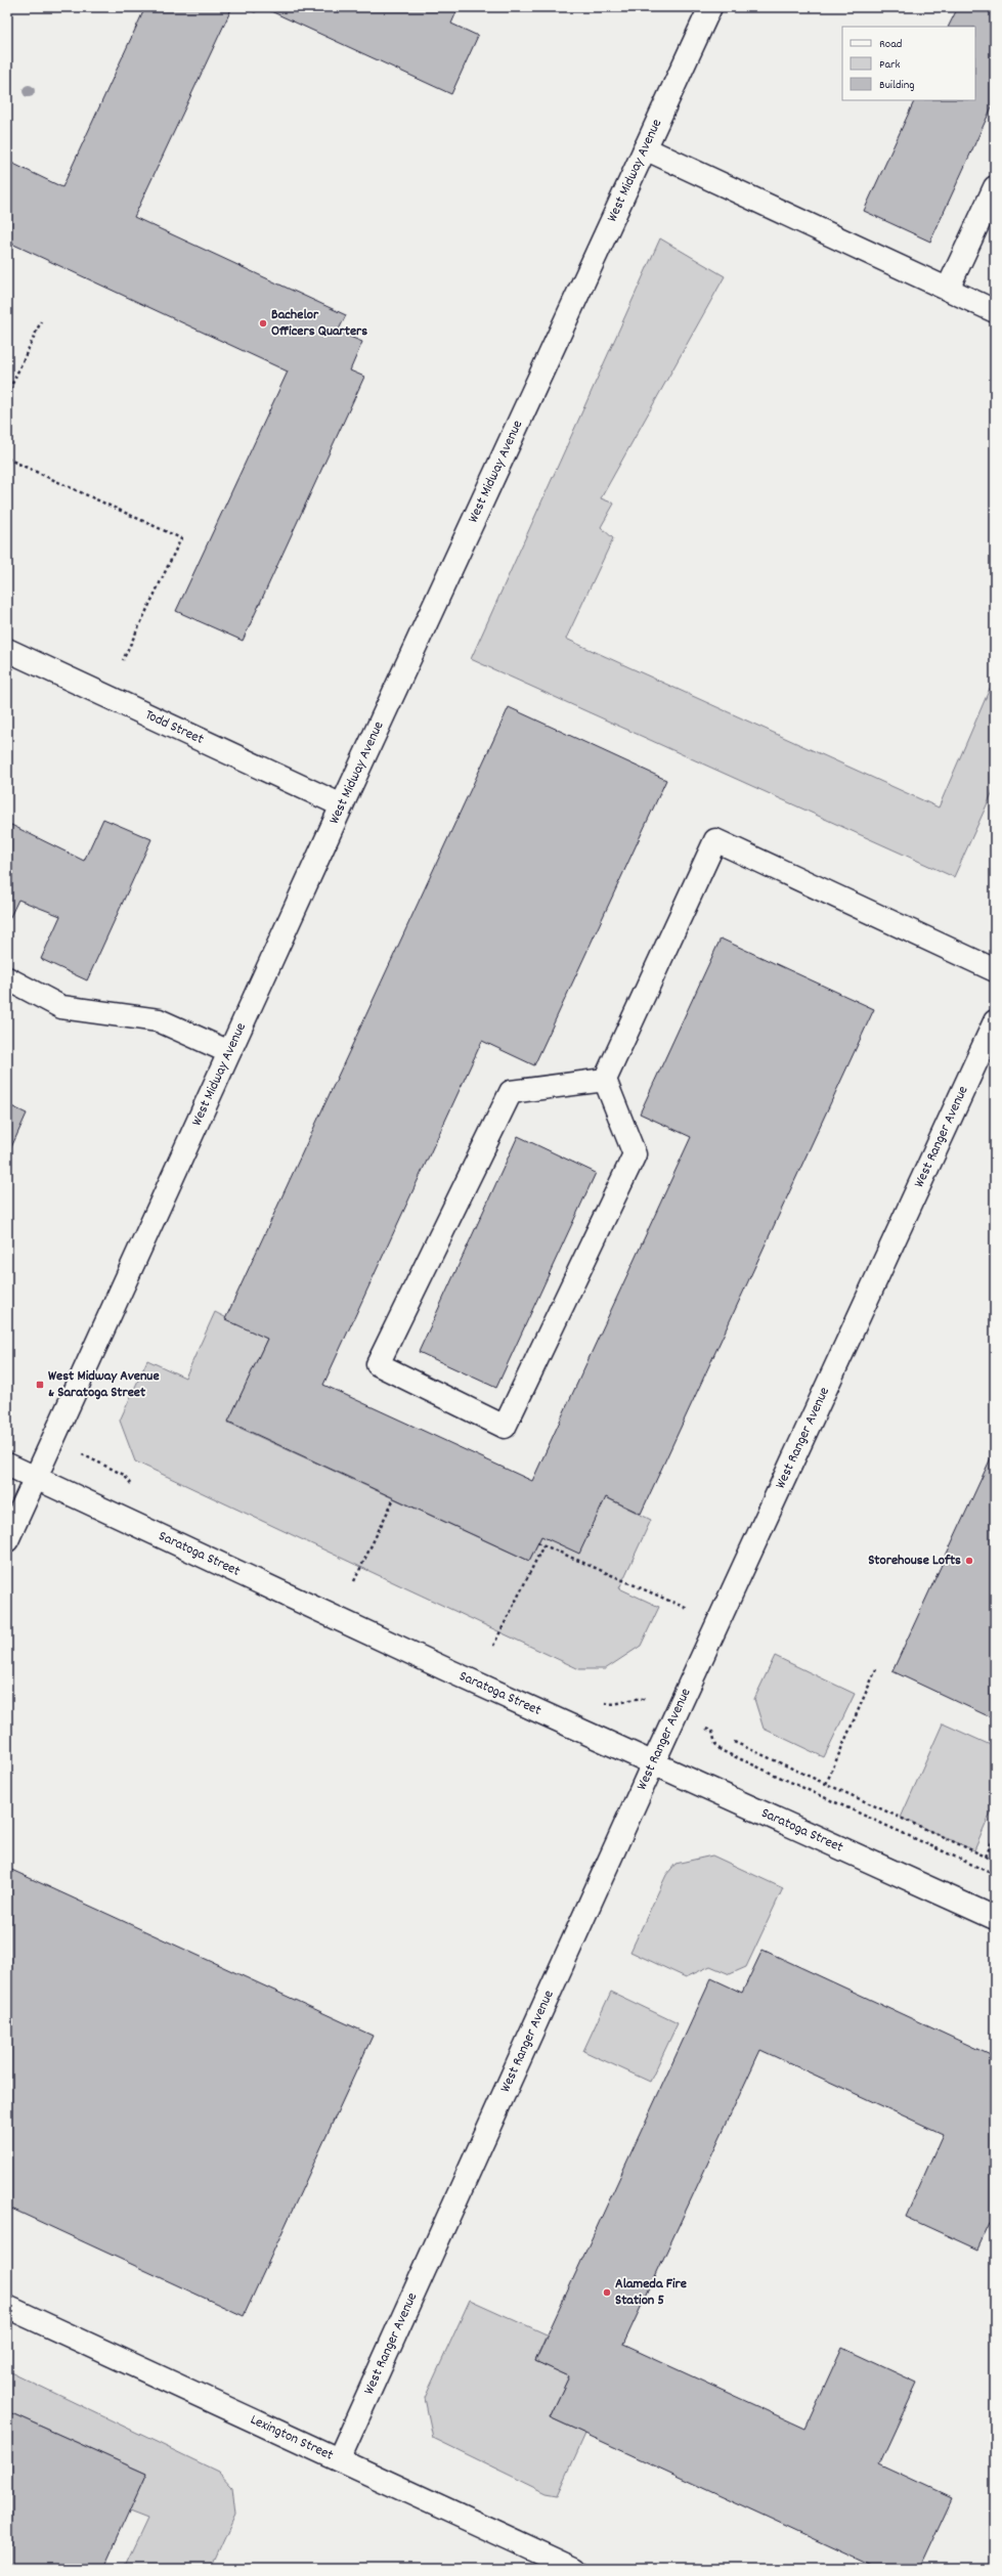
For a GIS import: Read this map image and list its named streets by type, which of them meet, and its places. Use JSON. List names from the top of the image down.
{
  "streets": {
    "street": [
      "West Midway Avenue",
      "Todd Street",
      "West Ranger Avenue",
      "Saratoga Street",
      "Lexington Street"
    ]
  },
  "crossings": [
    ["West Midway Avenue", "Todd Street"],
    ["West Midway Avenue", "Saratoga Street"],
    ["West Ranger Avenue", "Saratoga Street"],
    ["West Ranger Avenue", "Lexington Street"]
  ],
  "places": {
    "other": ["Bachelor Officers Quarters", "Storehouse Lofts", "Alameda Fire Station 5"],
    "transit": ["West Midway Avenue & Saratoga Street"]
  },
  "legend": ["Road", "Park", "Building"]
}
